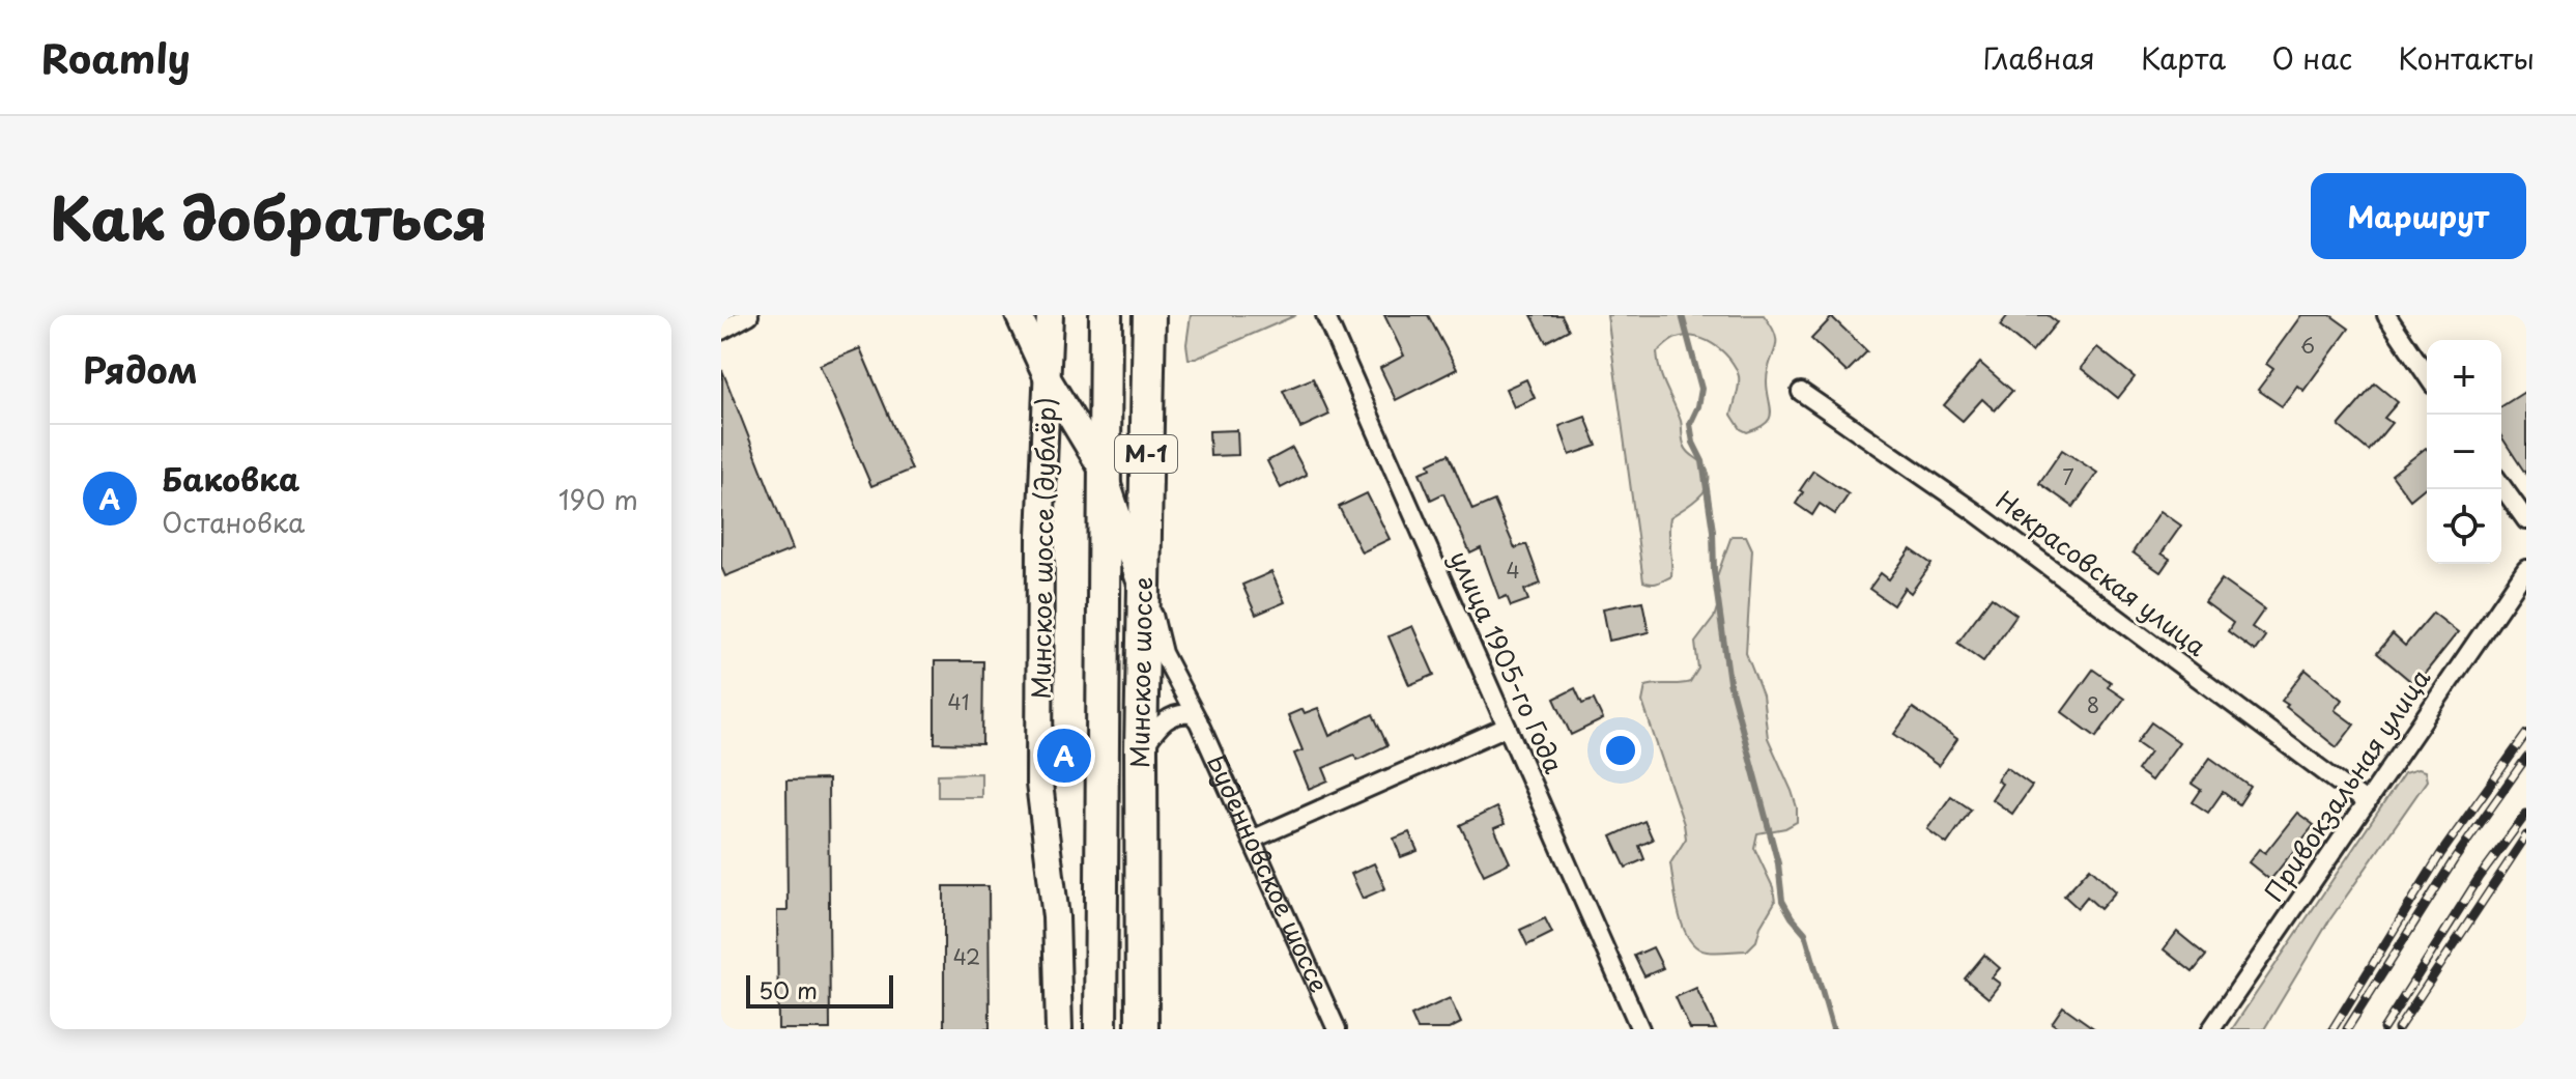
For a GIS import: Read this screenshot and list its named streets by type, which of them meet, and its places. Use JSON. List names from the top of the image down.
{
  "streets": {
    "highway": ["М-1", "Минское шоссе"],
    "main road": ["Минское шоссе (дублёр)"],
    "street": [
      "Некрасовская улица",
      "улица 1905-го Года",
      "Привокзальная улица",
      "Будённовское шоссе"
    ]
  },
  "crossings": [
    ["Некрасовская улица", "Привокзальная улица"],
    ["Минское шоссе", "Будённовское шоссе"]
  ],
  "house_numbers": [
    "6",
    "7",
    "4",
    "41",
    "8",
    "42"
  ],
  "scale_bar": "50 m",
  "page": {
    "header": "Roamly",
    "nav": [
      "Главная",
      "Карта",
      "О нас",
      "Контакты"
    ],
    "title": "Как добраться",
    "buttons": "Маршрут",
    "heading": "Рядом",
    "map_buttons": ["+", "−"],
    "list": [
      {
        "mark": "A",
        "name": "Баковка",
        "note": "Остановка",
        "value": "190 m"
      }
    ],
    "pins": "A",
    "scale": "50 m"
  }
}
